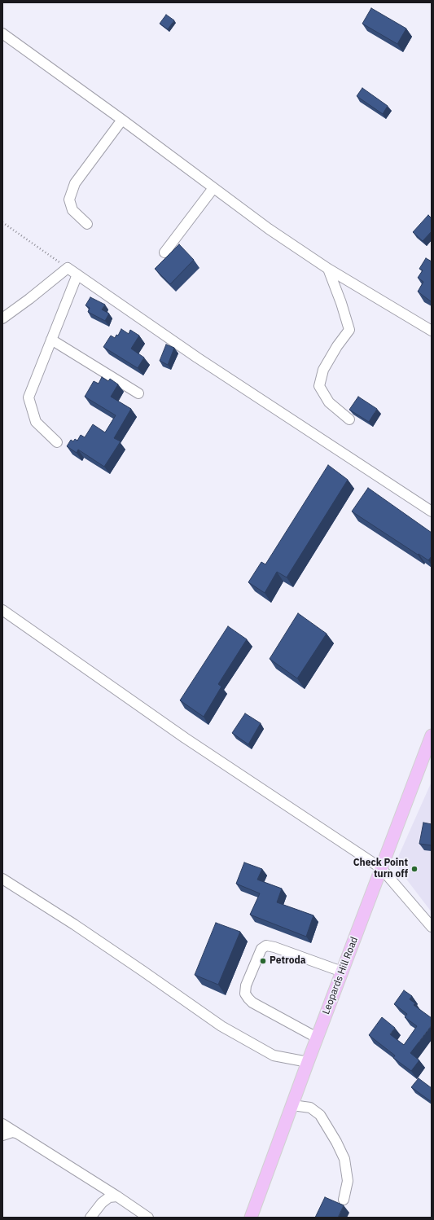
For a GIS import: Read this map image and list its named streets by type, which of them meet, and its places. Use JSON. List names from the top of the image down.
{
  "streets": {
    "main road": ["Leopards Hill Road"]
  },
  "places": ["Check Point turn off", "Petroda"]
}
